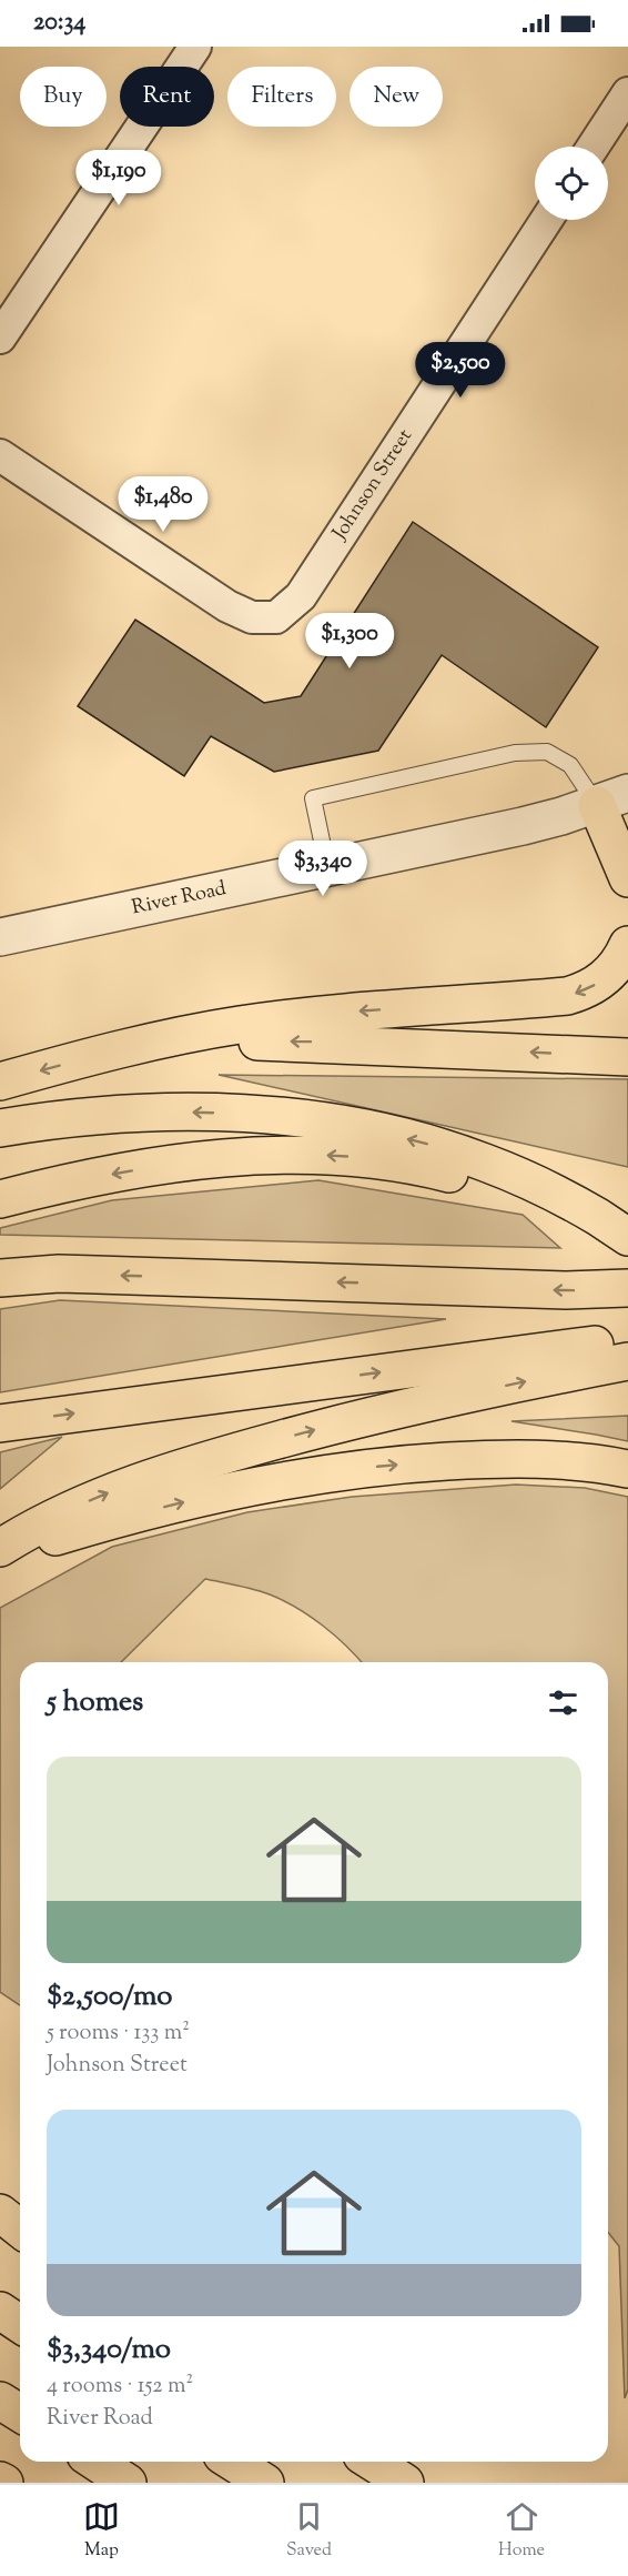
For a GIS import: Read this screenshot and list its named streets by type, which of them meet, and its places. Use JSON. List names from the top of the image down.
{
  "streets": {
    "street": ["Johnson Street", "River Road"]
  },
  "page": {
    "status": "20:34",
    "chip": [
      "Buy",
      "Rent",
      "Filters",
      "New"
    ],
    "price": [
      "$1,190",
      "$2,500",
      "$1,480",
      "$1,300",
      "$3,340"
    ],
    "heading": "5 homes",
    "list": [
      {
        "name": "$2,500/mo",
        "note": "5 rooms · 133 m² · Johnson Street"
      },
      {
        "name": "$3,340/mo",
        "note": "4 rooms · 152 m² · River Road"
      }
    ],
    "tabs": ["Map", "Saved", "Home"]
  }
}
